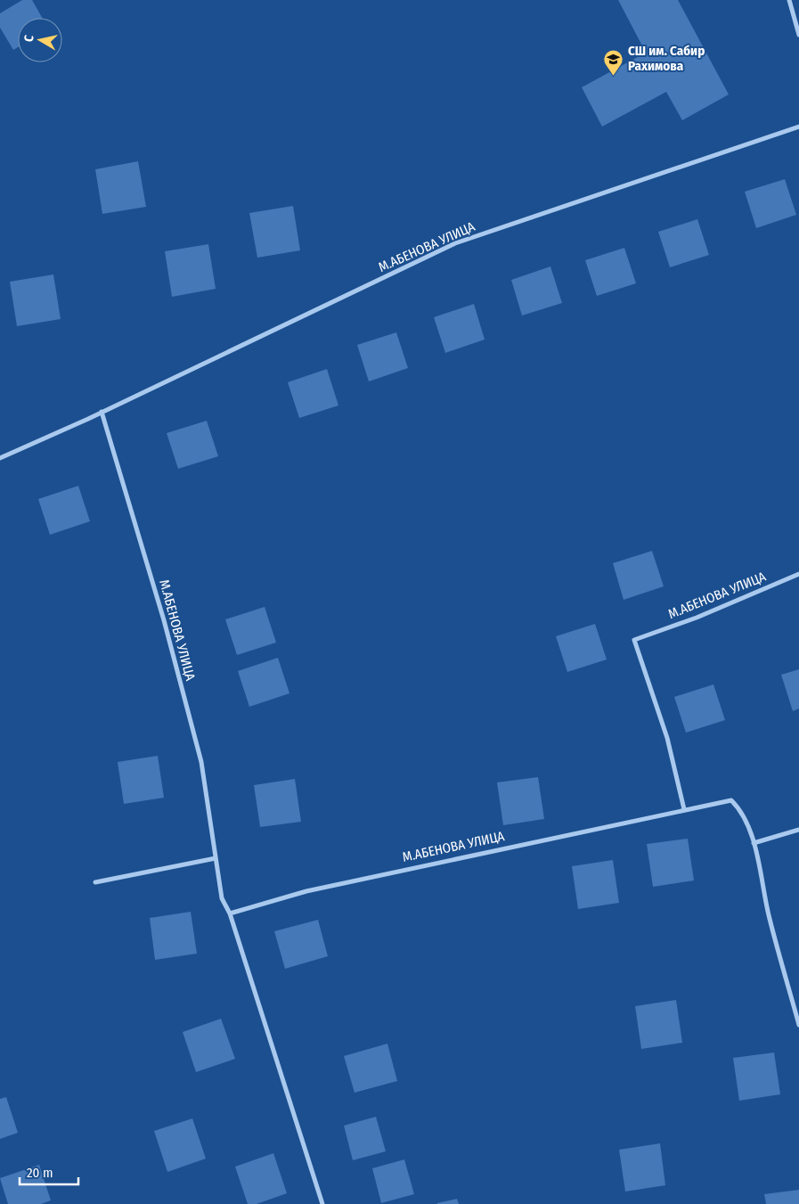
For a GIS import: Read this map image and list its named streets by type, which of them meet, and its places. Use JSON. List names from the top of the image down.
{
  "streets": {
    "street": ["М.АБЕНОВА УЛИЦА"]
  },
  "places": {
    "school or university": ["СШ им. Сабир Рахимова"]
  },
  "scale_bar": "20 m",
  "north": "left"
}
